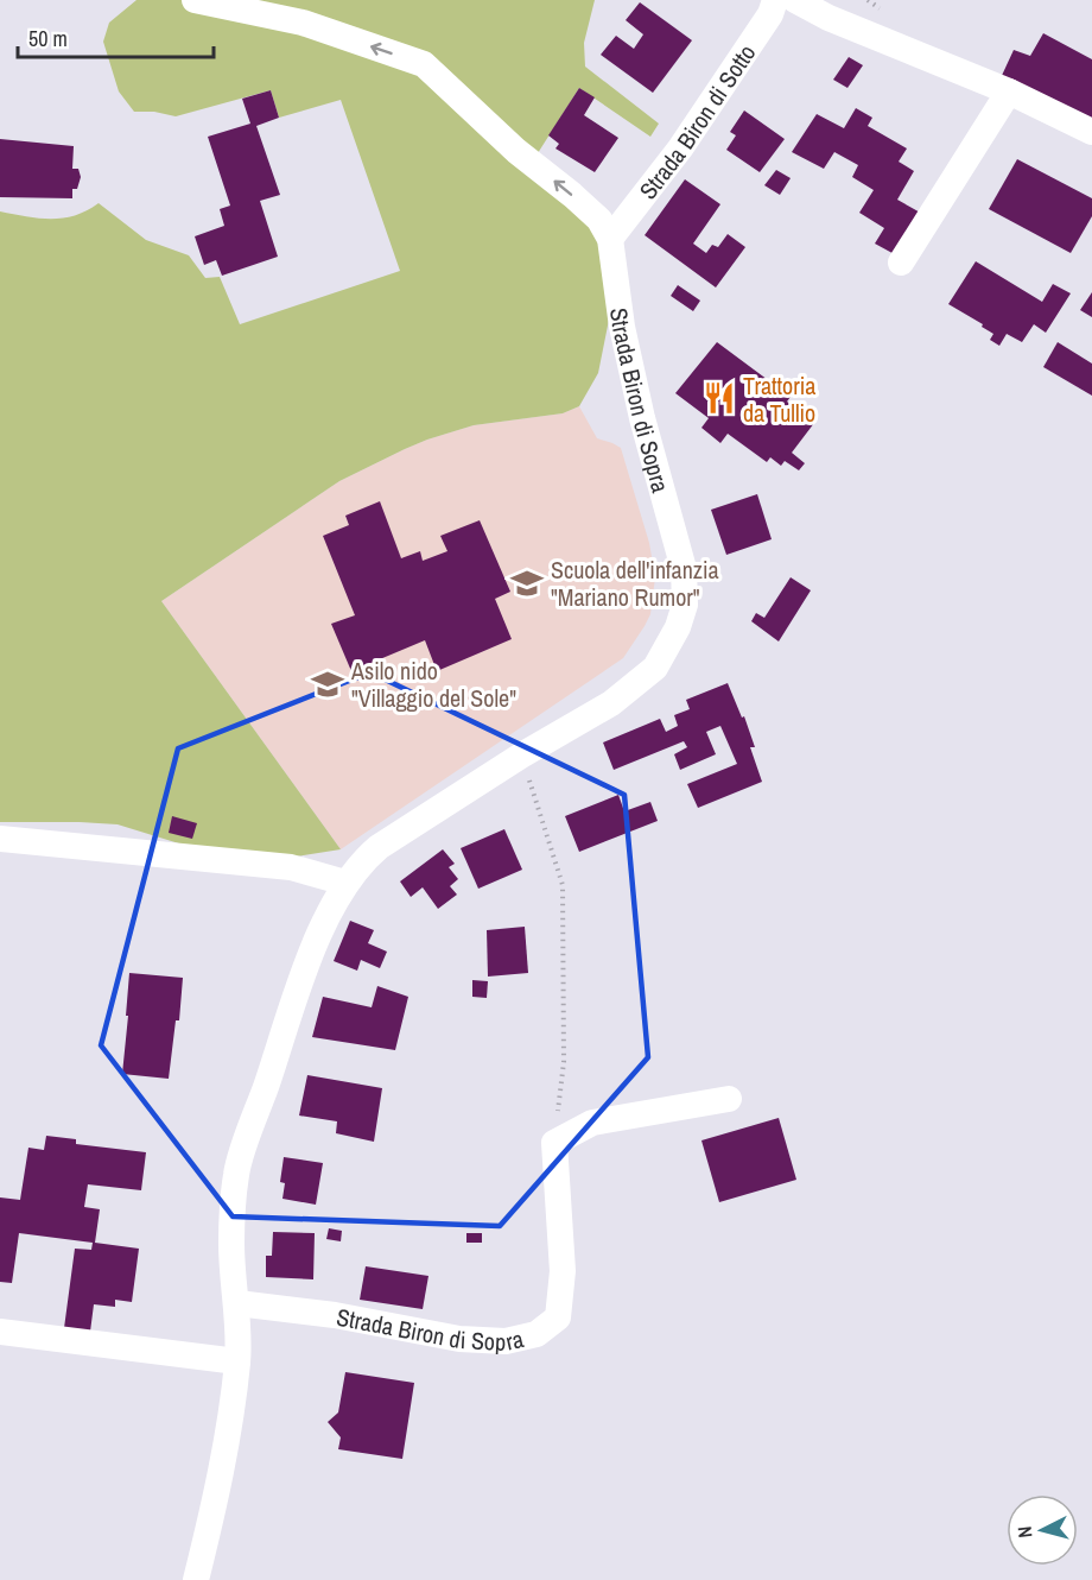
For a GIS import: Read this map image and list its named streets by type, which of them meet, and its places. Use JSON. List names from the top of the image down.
{
  "streets": {
    "street": ["Strada Biron di Sotto", "Strada Biron di Sopra"]
  },
  "crossings": [
    ["Strada Biron di Sotto", "Strada Biron di Sopra"]
  ],
  "places": {
    "restaurant": ["Trattoria da Tullio"],
    "school or university": ["Scuola dell'infanzia \"Mariano Rumor\"", "Asilo nido \"Villaggio del Sole\""]
  },
  "scale_bar": "50 m",
  "north": "left"
}
